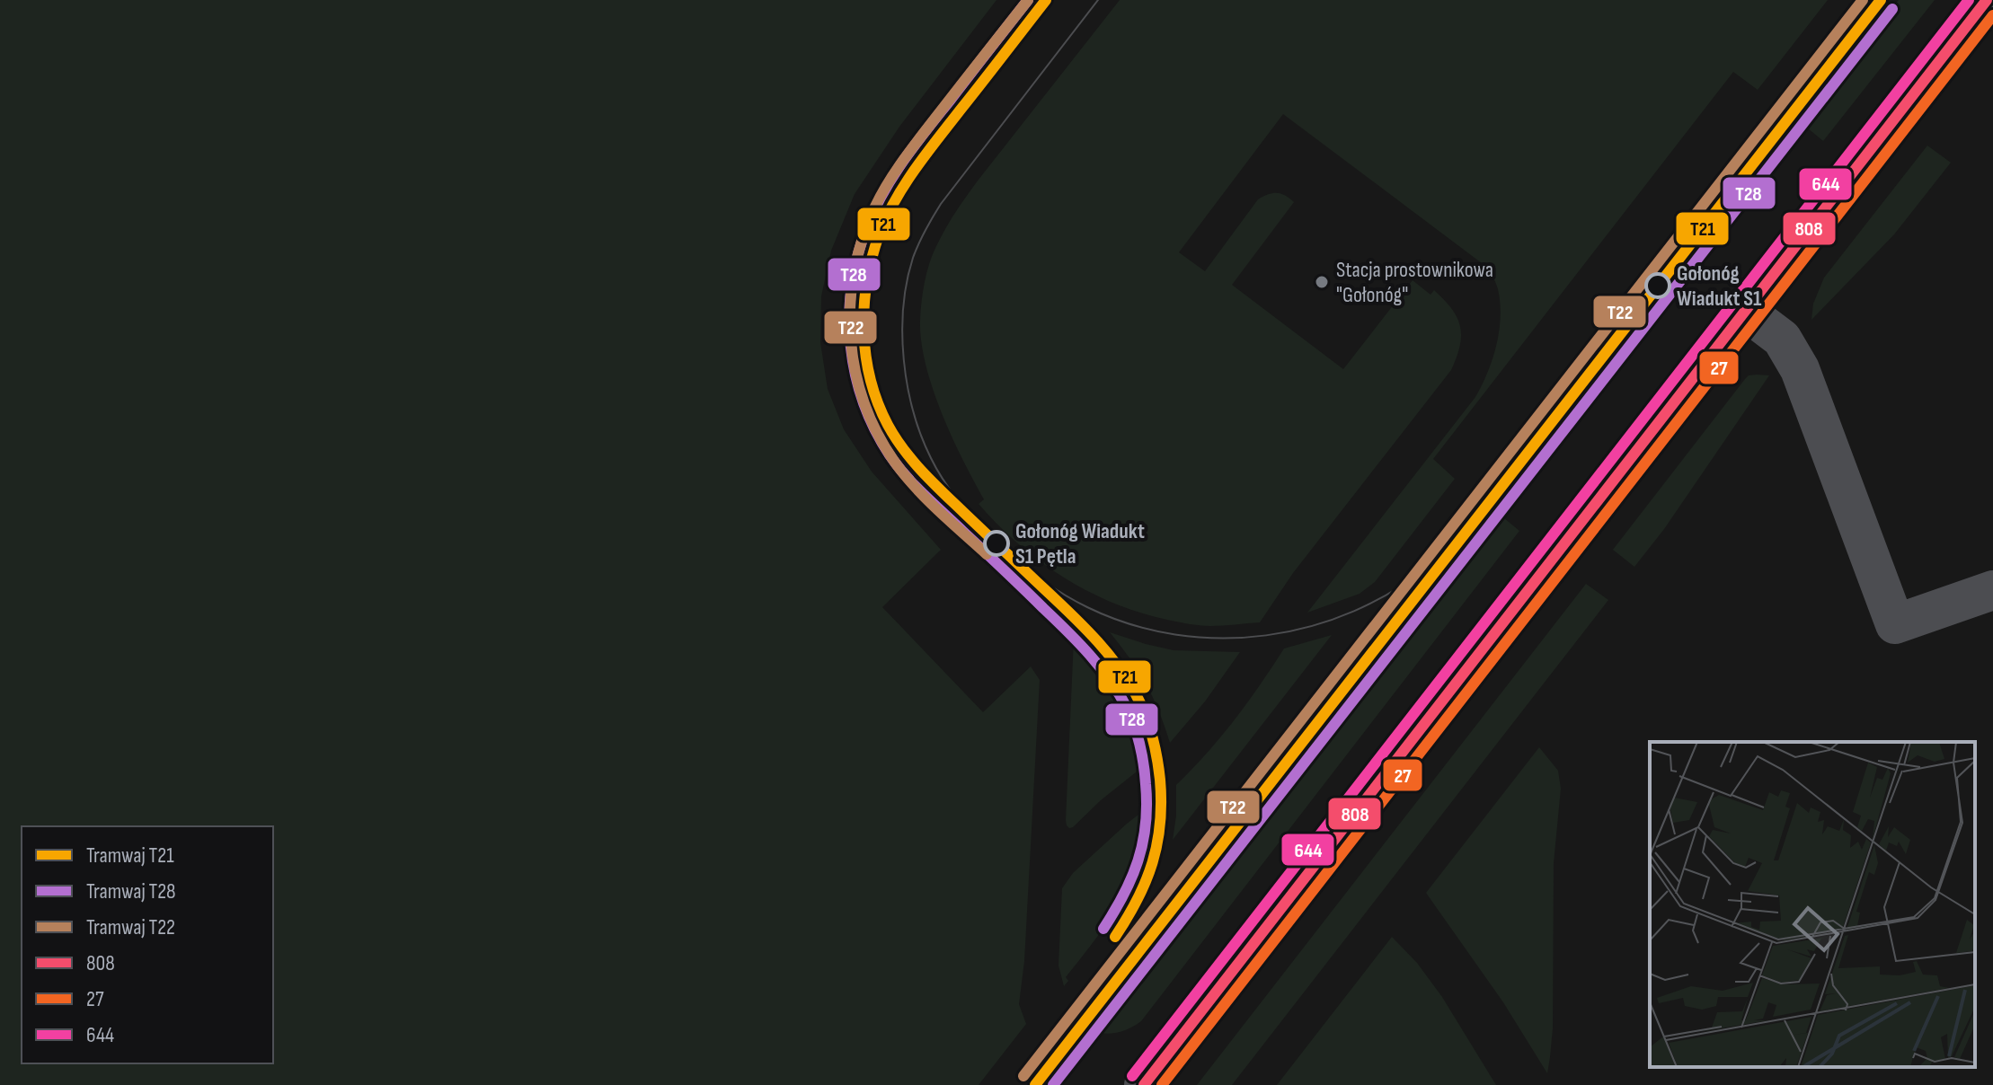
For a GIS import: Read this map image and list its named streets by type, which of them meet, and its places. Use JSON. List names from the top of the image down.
{
  "places": ["Stacja prostownikowa \"Gołonóg\"", "Gołonóg Wiadukt S1", "Gołonóg Wiadukt S1 Pętla"],
  "lines": [
    "tram line T21",
    "tram line T28",
    "tram line T22",
    "transit line 808",
    "transit line 644",
    "transit line 27"
  ],
  "legend": [
    "Tramwaj T21",
    "Tramwaj T28",
    "Tramwaj T22",
    "808",
    "27",
    "644"
  ]
}
